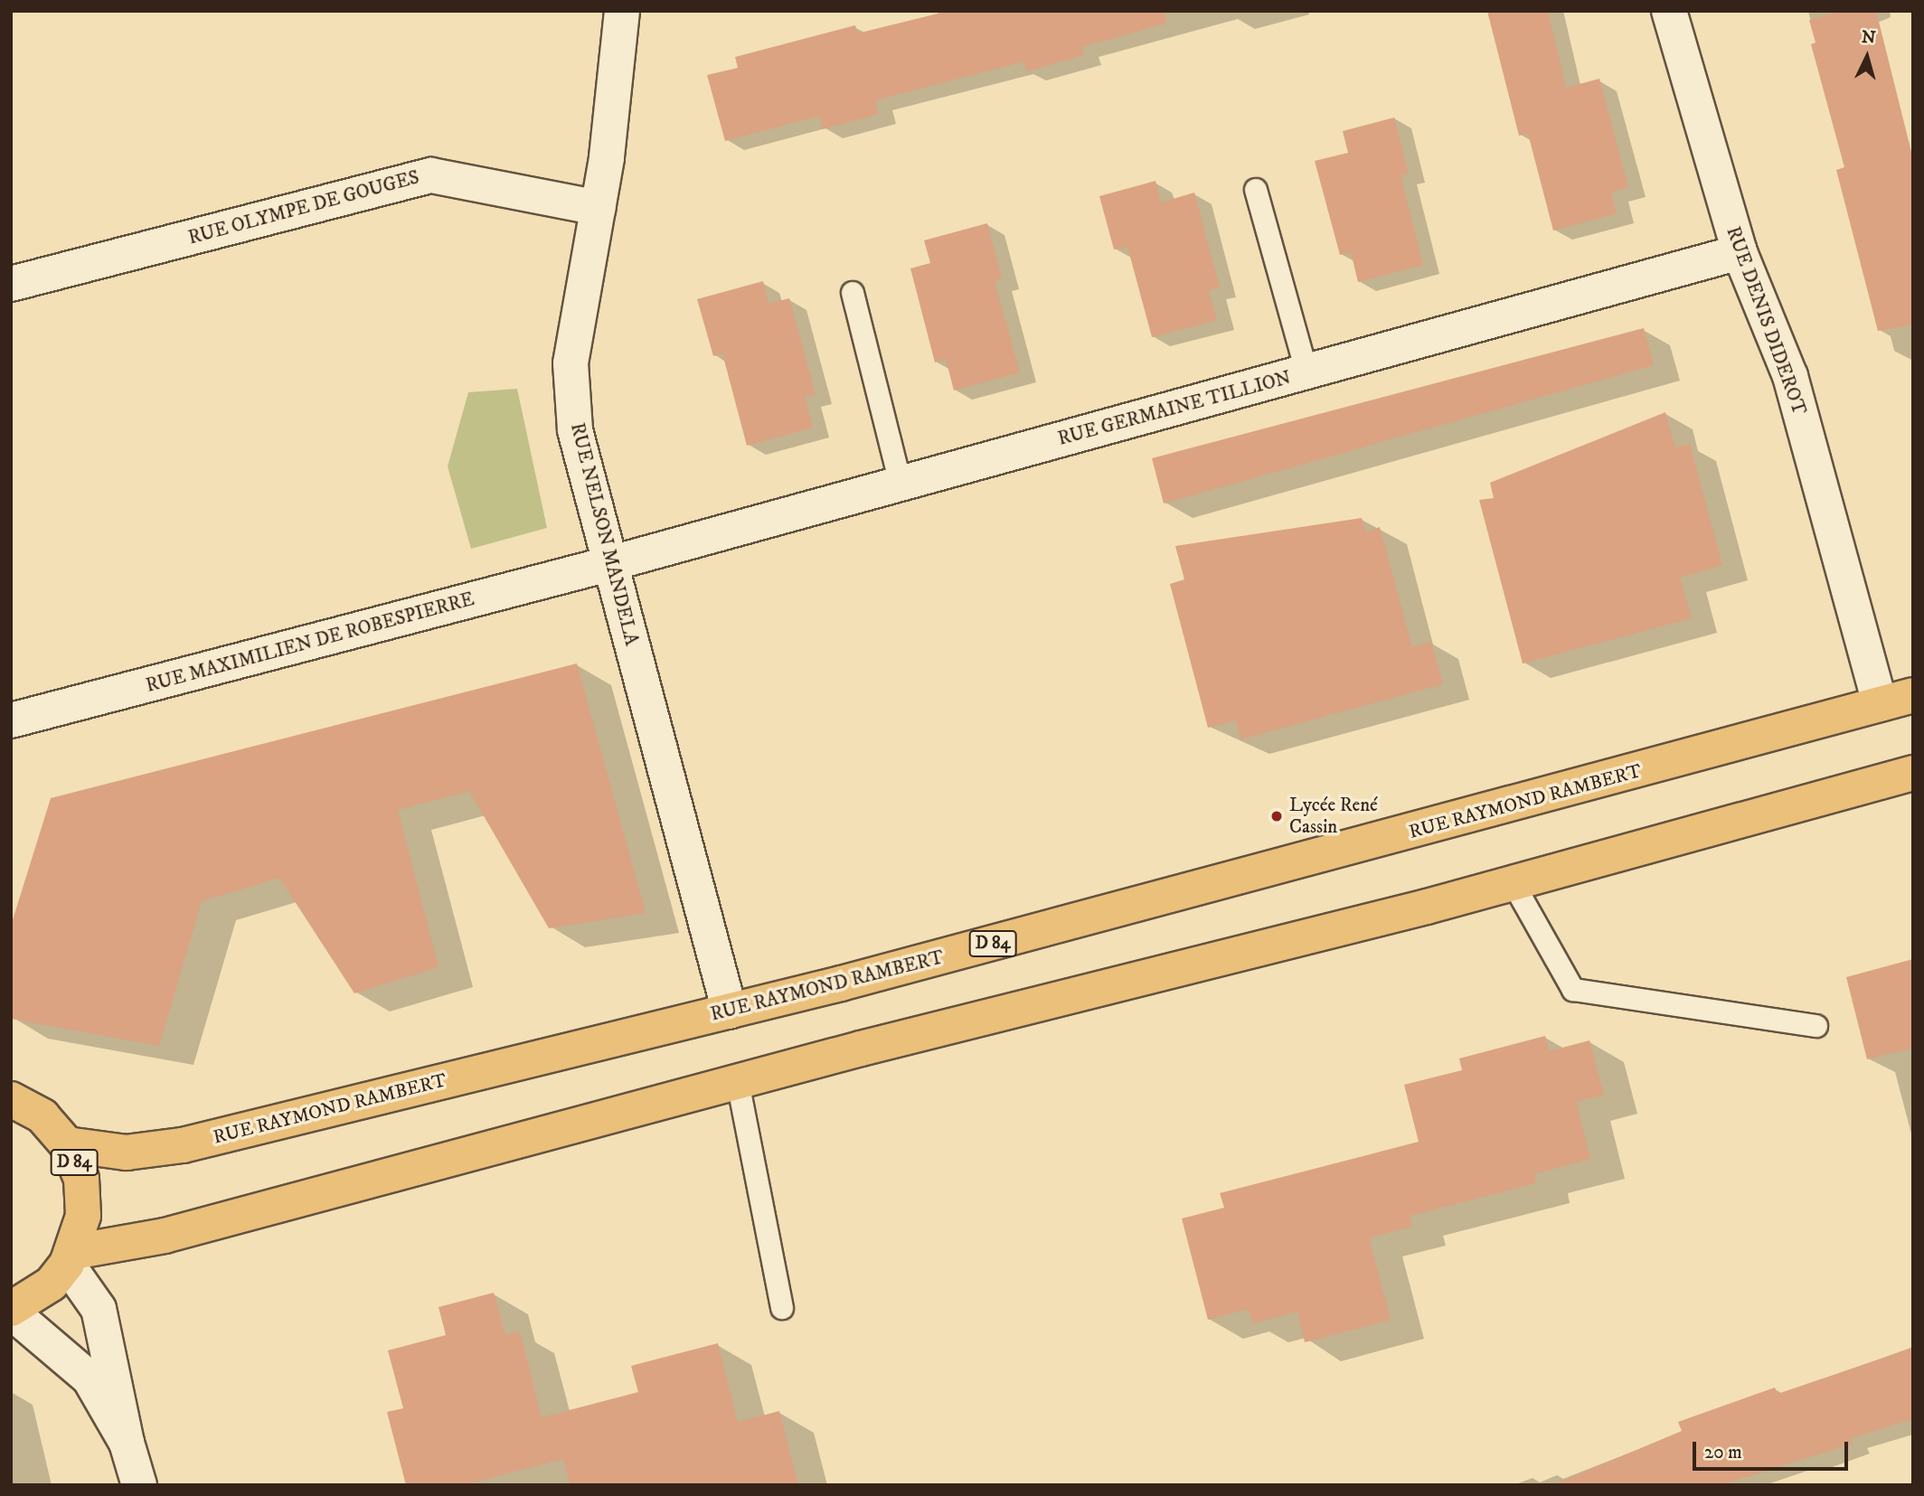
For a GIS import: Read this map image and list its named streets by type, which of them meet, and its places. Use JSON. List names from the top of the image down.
{
  "streets": {
    "main road": ["RUE RAYMOND RAMBERT", "D 84"],
    "street": [
      "RUE OLYMPE DE GOUGES",
      "RUE DENIS DIDEROT",
      "RUE GERMAINE TILLION",
      "RUE NELSON MANDELA",
      "RUE MAXIMILIEN DE ROBESPIERRE"
    ]
  },
  "crossings": [
    ["RUE OLYMPE DE GOUGES", "RUE NELSON MANDELA"],
    ["RUE DENIS DIDEROT", "RUE GERMAINE TILLION"],
    ["RUE DENIS DIDEROT", "RUE RAYMOND RAMBERT"],
    ["RUE GERMAINE TILLION", "RUE NELSON MANDELA"],
    ["RUE GERMAINE TILLION", "RUE MAXIMILIEN DE ROBESPIERRE"],
    ["RUE NELSON MANDELA", "RUE MAXIMILIEN DE ROBESPIERRE"],
    ["RUE NELSON MANDELA", "RUE RAYMOND RAMBERT"],
    ["RUE RAYMOND RAMBERT", "D 84"]
  ],
  "places": ["Lycée René Cassin"],
  "scale_bar": "20 m",
  "north": "top"
}
